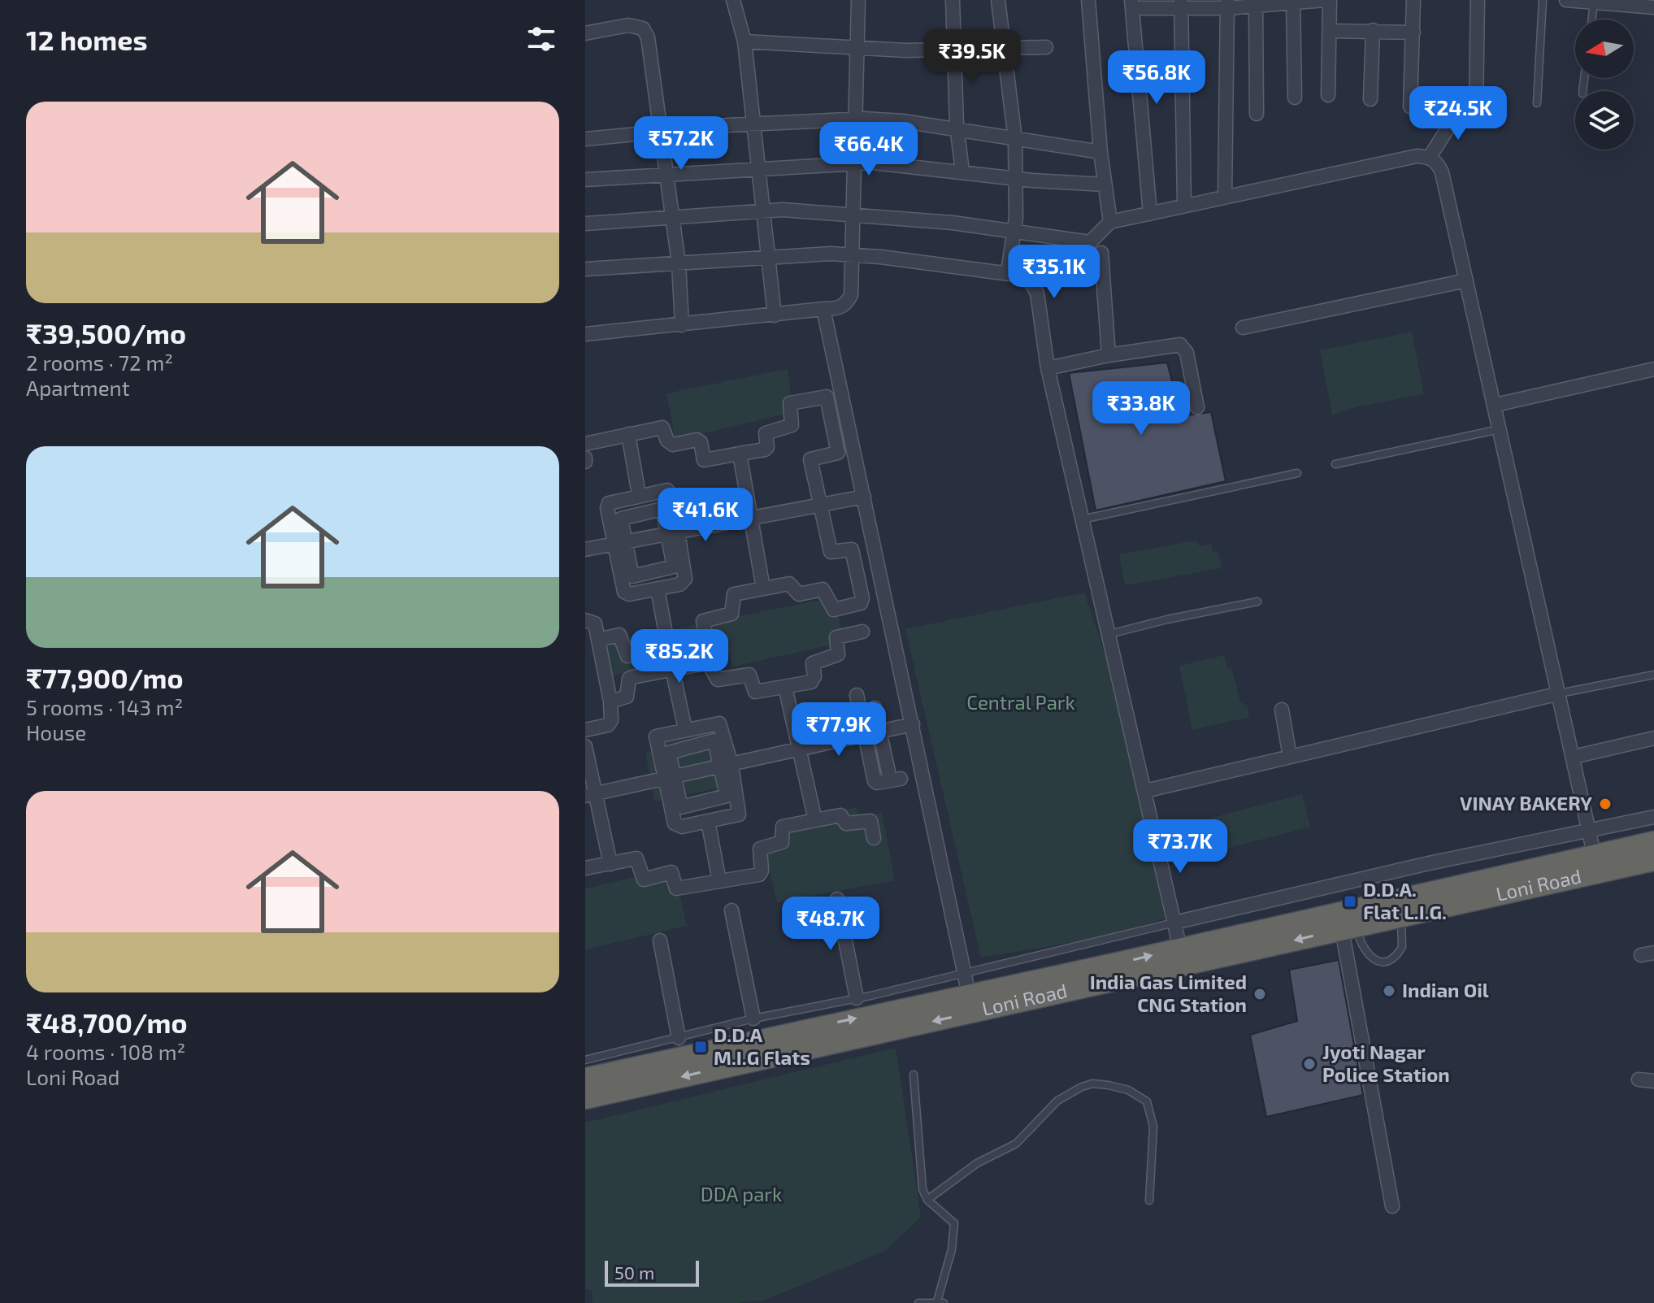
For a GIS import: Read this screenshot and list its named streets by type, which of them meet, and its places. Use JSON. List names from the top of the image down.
{
  "streets": {
    "highway": ["Loni Road"]
  },
  "parks": ["Central Park", "DDA park"],
  "places": {
    "other": [
      "VINAY BAKERY",
      "Indian Oil",
      "India Gas Limited CNG Station",
      "Jyoti Nagar Police Station"
    ],
    "transit": ["D.D.A. Flat L.I.G.", "D.D.A M.I.G Flats"]
  },
  "scale_bar": "50 m",
  "north": "left",
  "page": {
    "heading": "12 homes",
    "price": [
      "₹39.5K",
      "₹56.8K",
      "₹24.5K",
      "₹57.2K",
      "₹66.4K",
      "₹35.1K",
      "₹33.8K",
      "₹41.6K",
      "₹85.2K",
      "₹77.9K",
      "₹73.7K",
      "₹48.7K"
    ],
    "list": [
      {
        "name": "₹39,500/mo",
        "note": "2 rooms · 72 m² · Apartment"
      },
      {
        "name": "₹77,900/mo",
        "note": "5 rooms · 143 m² · House"
      },
      {
        "name": "₹48,700/mo",
        "note": "4 rooms · 108 m² · Loni Road"
      }
    ],
    "scale": "50 m"
  }
}
